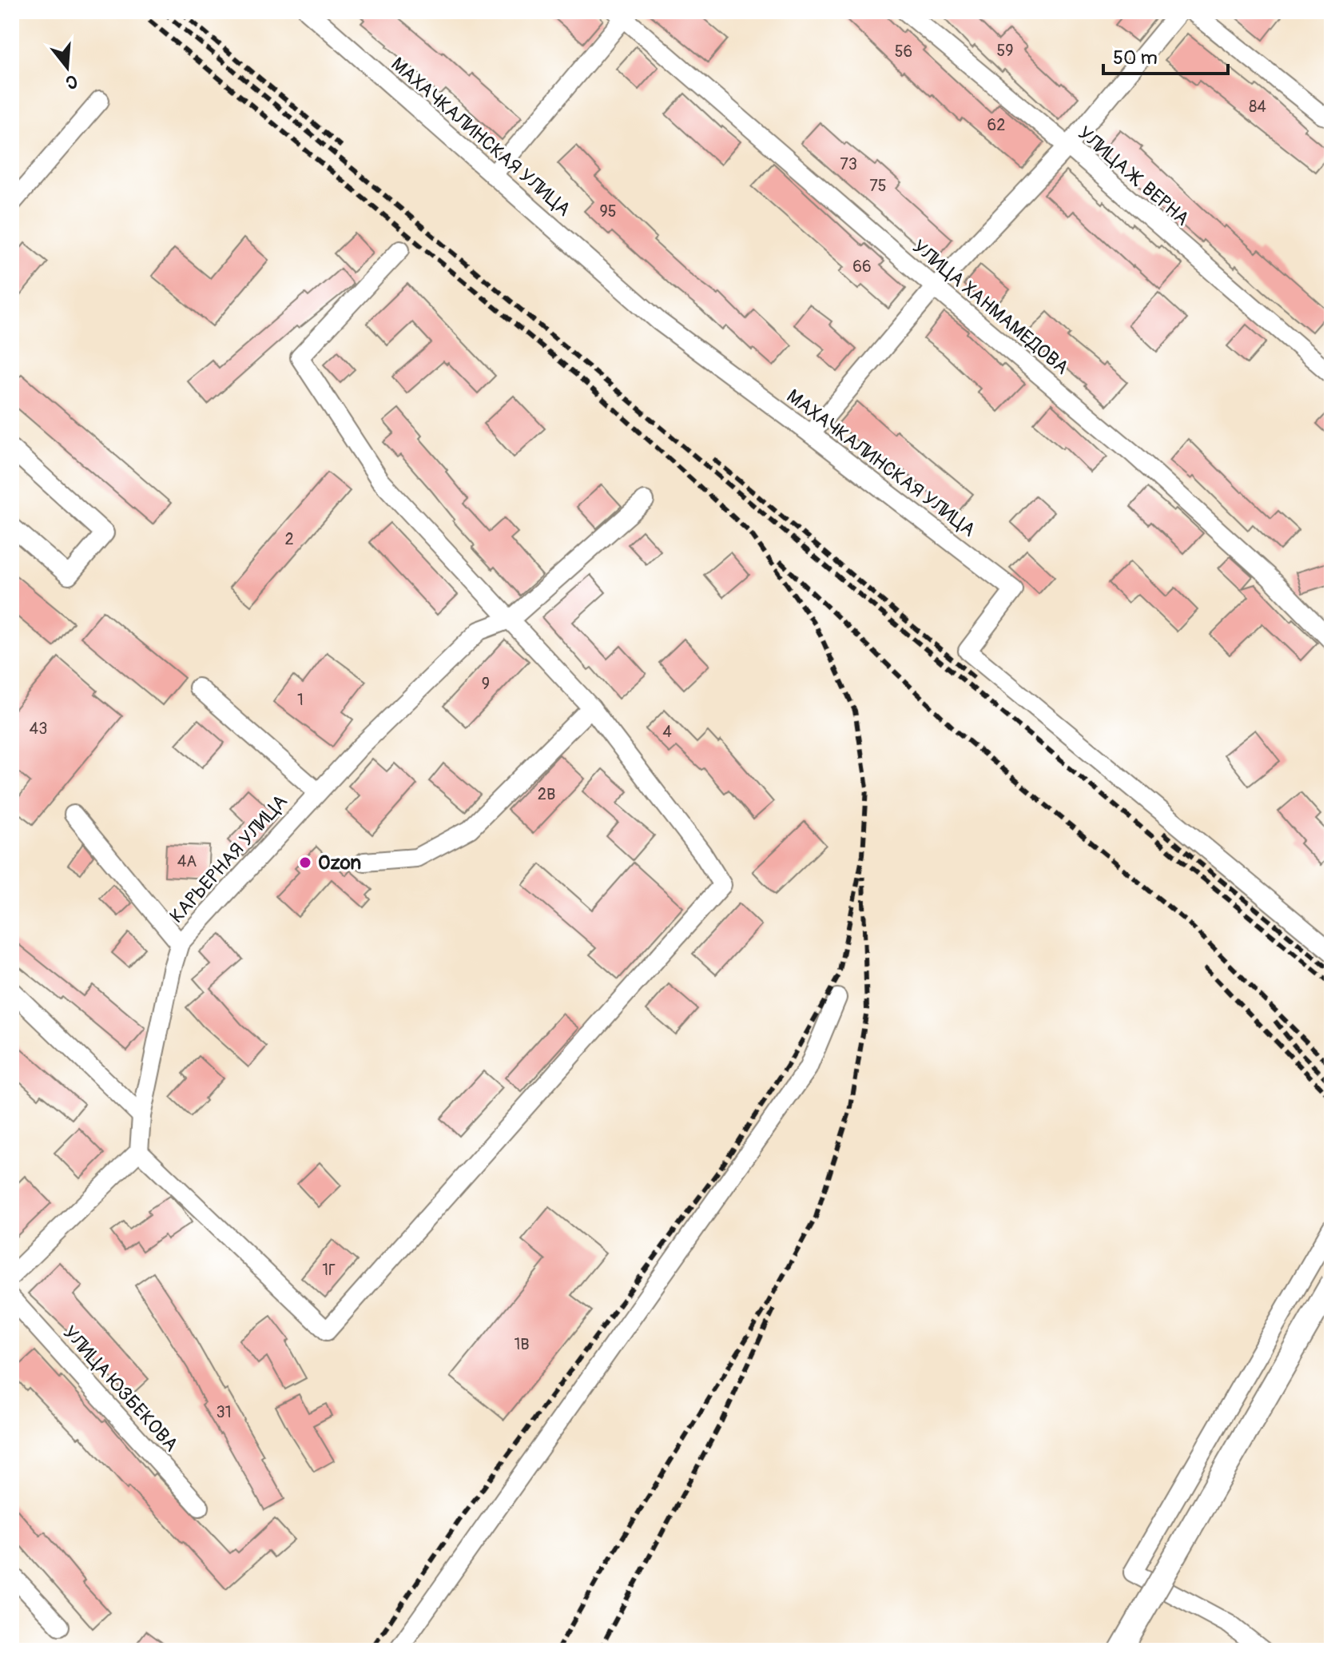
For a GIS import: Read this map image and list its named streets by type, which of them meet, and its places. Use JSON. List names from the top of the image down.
{
  "streets": {
    "street": [
      "МАХАЧКАЛИНСКАЯ УЛИЦА",
      "УЛИЦА Ж. ВЕРНА",
      "УЛИЦА ХАНМАМЕДОВА",
      "КАРЬЕРНАЯ УЛИЦА",
      "УЛИЦА ЮЗБЕКОВА"
    ]
  },
  "places": ["Ozon"],
  "house_numbers": [
    "59",
    "56",
    "84",
    "62",
    "73",
    "75",
    "95",
    "66",
    "2",
    "9",
    "1",
    "43",
    "4",
    "2В",
    "4А",
    "1Г",
    "1В",
    "31"
  ],
  "scale_bar": "50 m",
  "north": "bottom"
}
